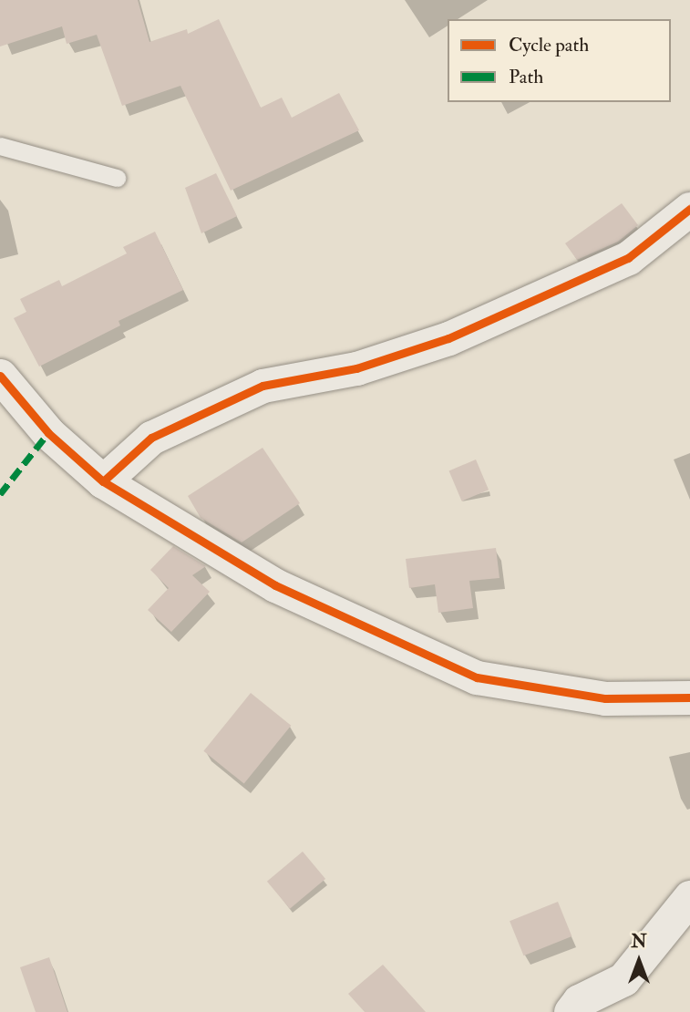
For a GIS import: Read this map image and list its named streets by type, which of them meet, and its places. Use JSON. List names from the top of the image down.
{
  "legend": ["Cycle path", "Path"],
  "north": "top"
}
